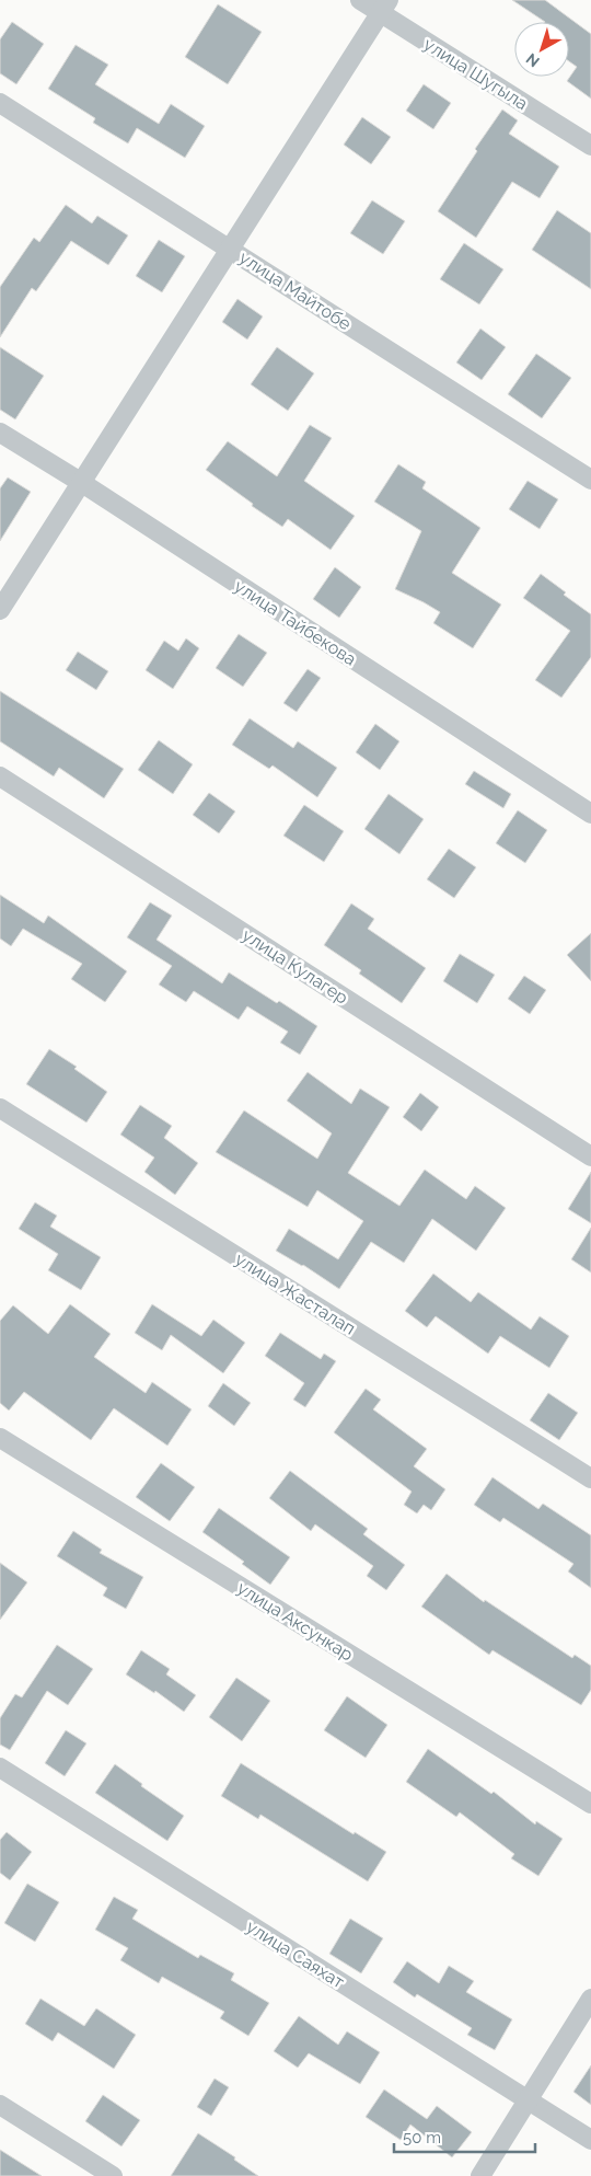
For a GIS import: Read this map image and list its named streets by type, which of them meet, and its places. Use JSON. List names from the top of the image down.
{
  "streets": {
    "street": [
      "улица Шугыла",
      "улица Майтобе",
      "улица Тайбекова",
      "улица Кулагер",
      "улица Жасталап",
      "улица Аксункар",
      "улица Саяхат"
    ]
  },
  "scale_bar": "50 m",
  "north": "bottom left"
}
